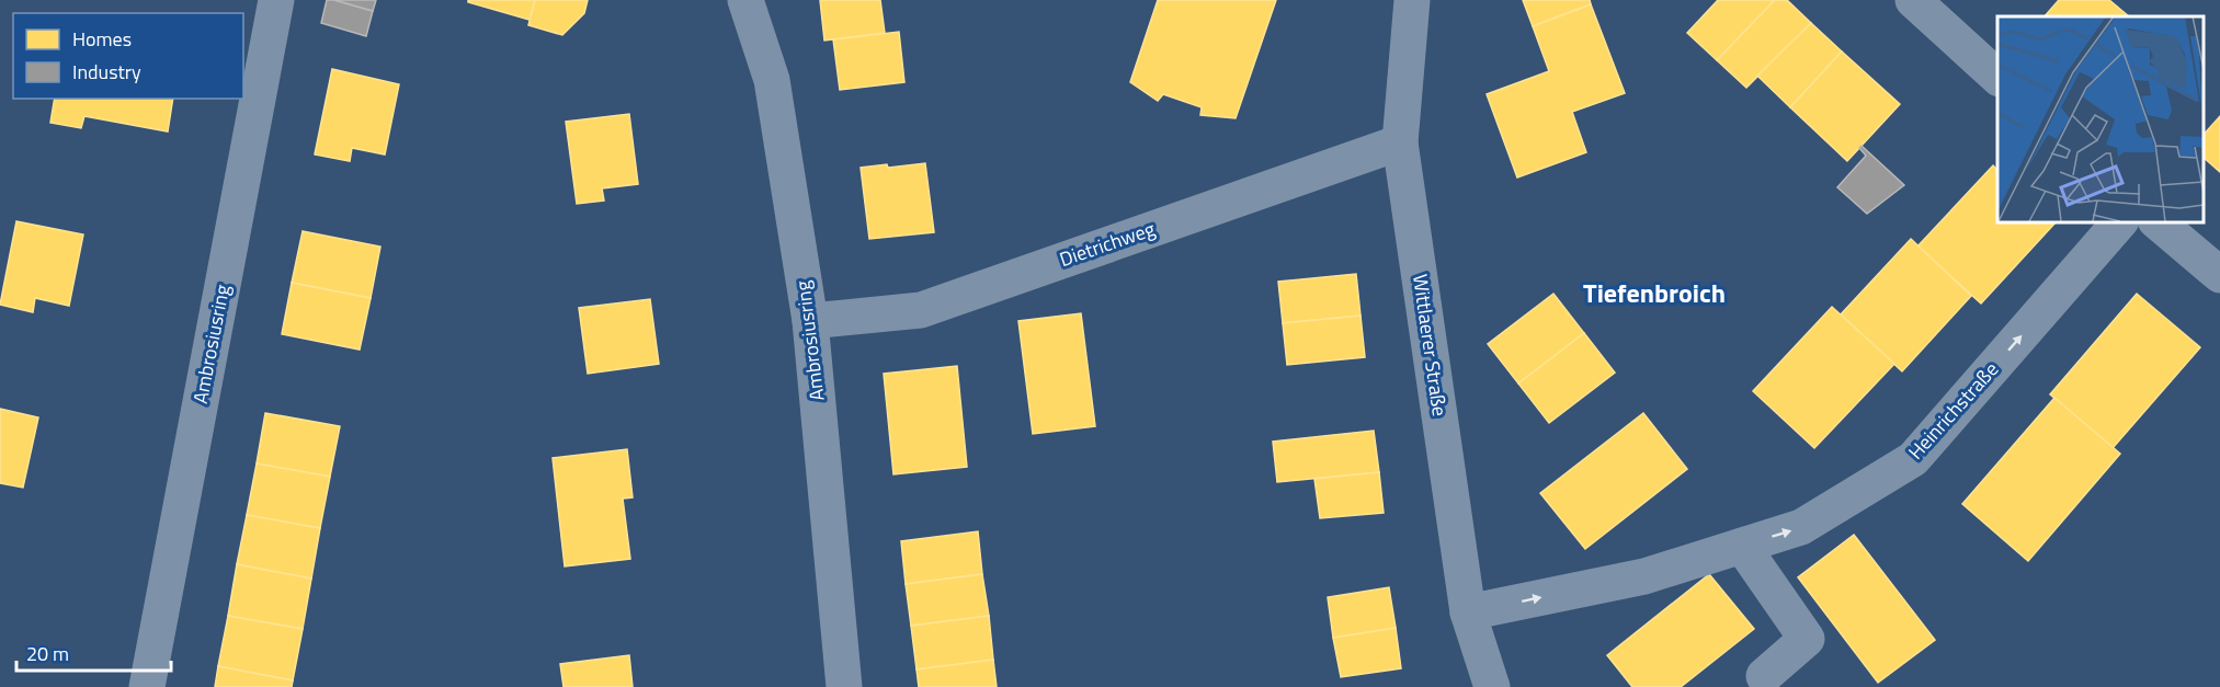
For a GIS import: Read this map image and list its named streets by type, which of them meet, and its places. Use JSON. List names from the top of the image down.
{
  "streets": {
    "street": [
      "Dietrichweg",
      "Ambrosiusring",
      "Wittlaerer Straße",
      "Heinrichstraße"
    ]
  },
  "crossings": [
    ["Dietrichweg", "Ambrosiusring"],
    ["Dietrichweg", "Wittlaerer Straße"],
    ["Wittlaerer Straße", "Heinrichstraße"]
  ],
  "one_way": ["Heinrichstraße"],
  "districts": ["Tiefenbroich"],
  "legend": ["Homes", "Industry"],
  "scale_bar": "20 m"
}
